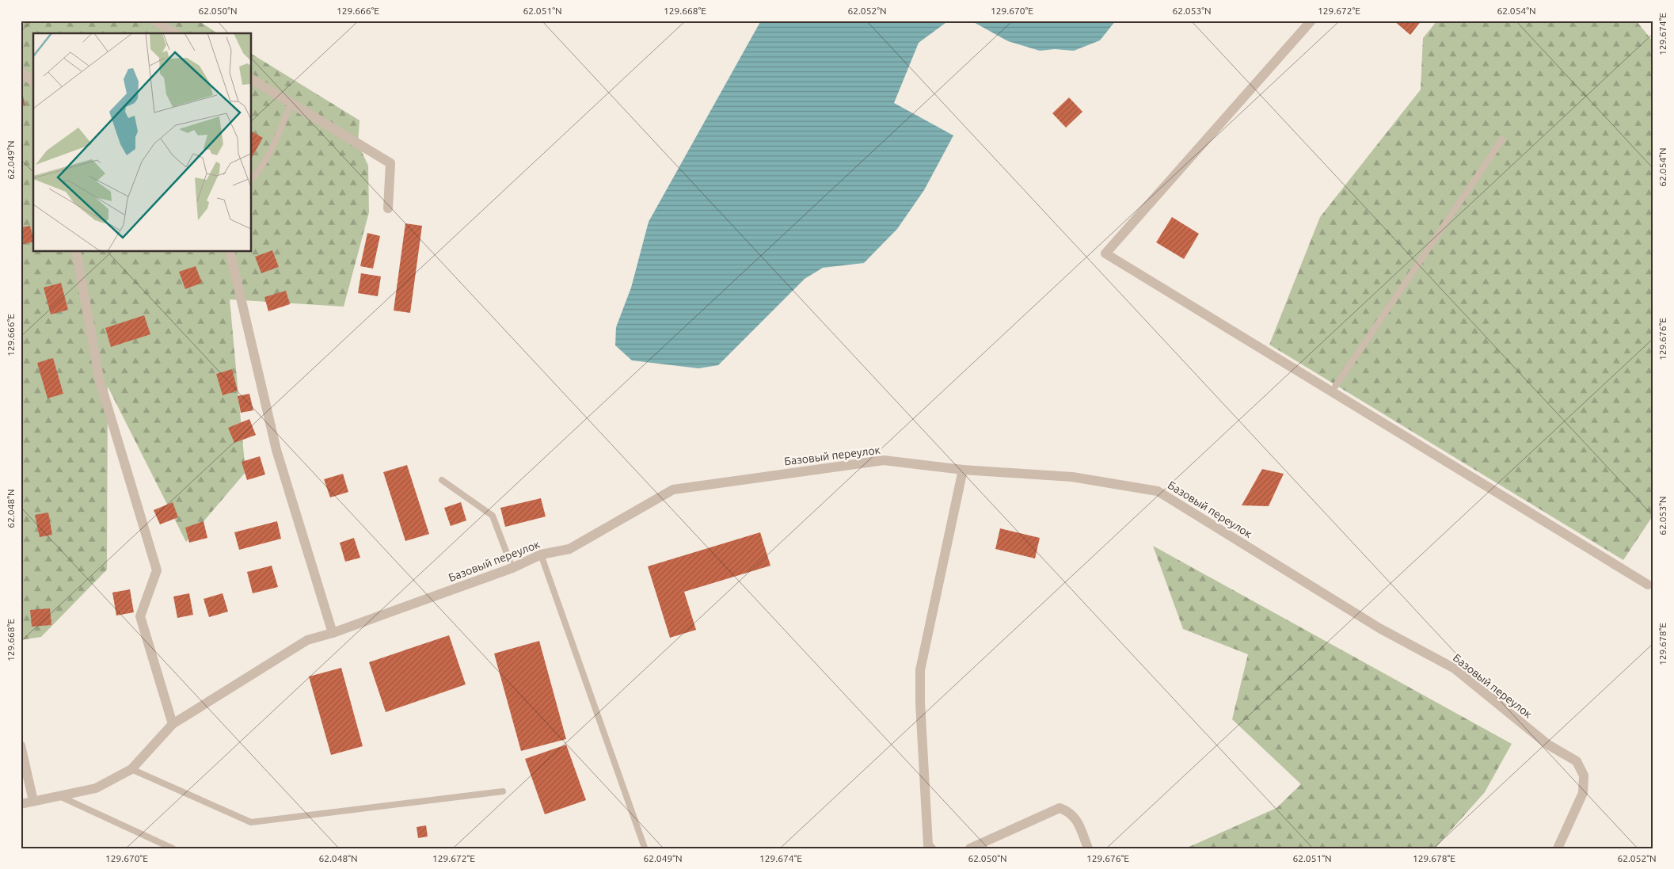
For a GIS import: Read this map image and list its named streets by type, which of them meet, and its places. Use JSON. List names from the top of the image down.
{
  "streets": {
    "street": ["Базовый переулок"]
  },
  "coordinates": [
    "62.050°N",
    "129.666°E",
    "62.051°N",
    "129.668°E",
    "62.052°N",
    "129.670°E",
    "62.053°N",
    "129.672°E",
    "62.054°N",
    "129.674°E",
    "62.049°N",
    "129.676°E",
    "62.048°N",
    "129.678°E"
  ]
}
